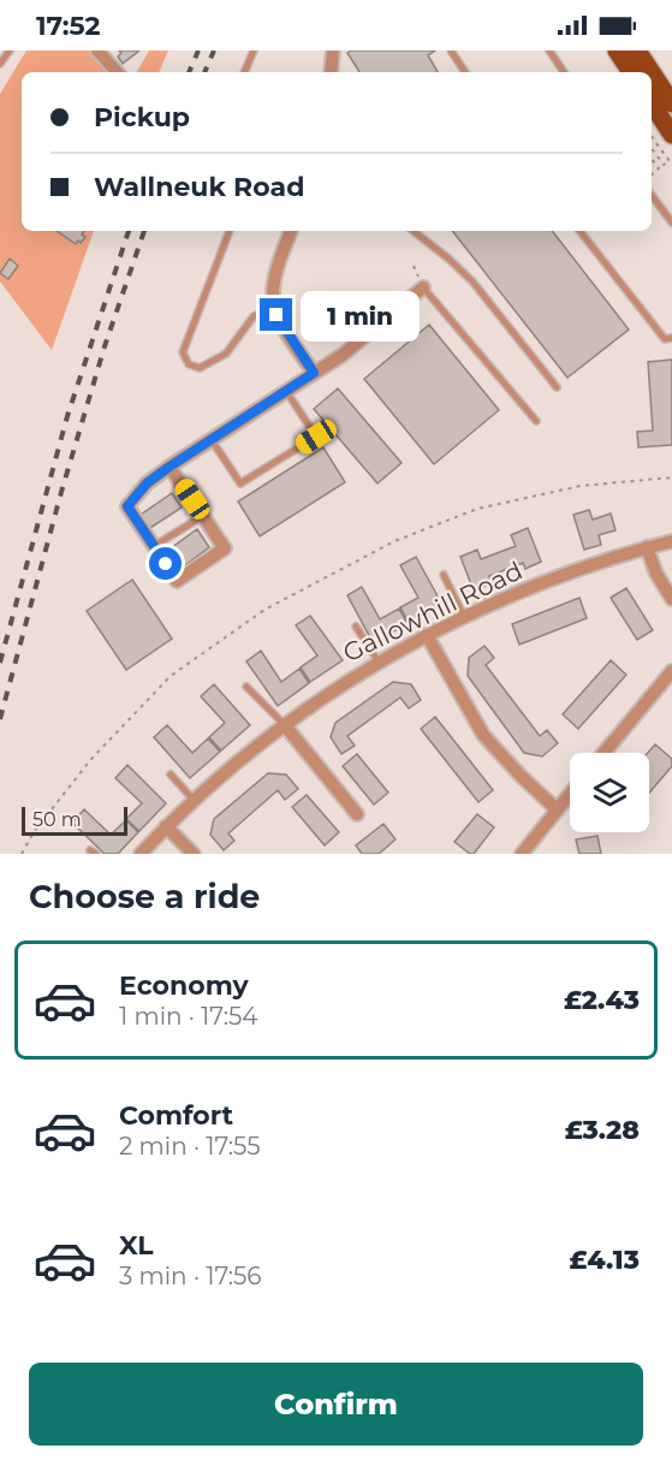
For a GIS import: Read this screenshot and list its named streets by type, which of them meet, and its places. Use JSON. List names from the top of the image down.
{
  "streets": {
    "street": ["Gallowhill Road"]
  },
  "scale_bar": "50 m",
  "page": {
    "status": "17:52",
    "banner": ["Pickup", "Wallneuk Road"],
    "bubble": "1 min",
    "scale": "50 m",
    "heading": "Choose a ride",
    "list": [
      {
        "name": "Economy",
        "note": "1 min · 17:54",
        "value": "£2.43"
      },
      {
        "name": "Comfort",
        "note": "2 min · 17:55",
        "value": "£3.28"
      },
      {
        "name": "XL",
        "note": "3 min · 17:56",
        "value": "£4.13"
      }
    ],
    "buttons": "Confirm"
  }
}
